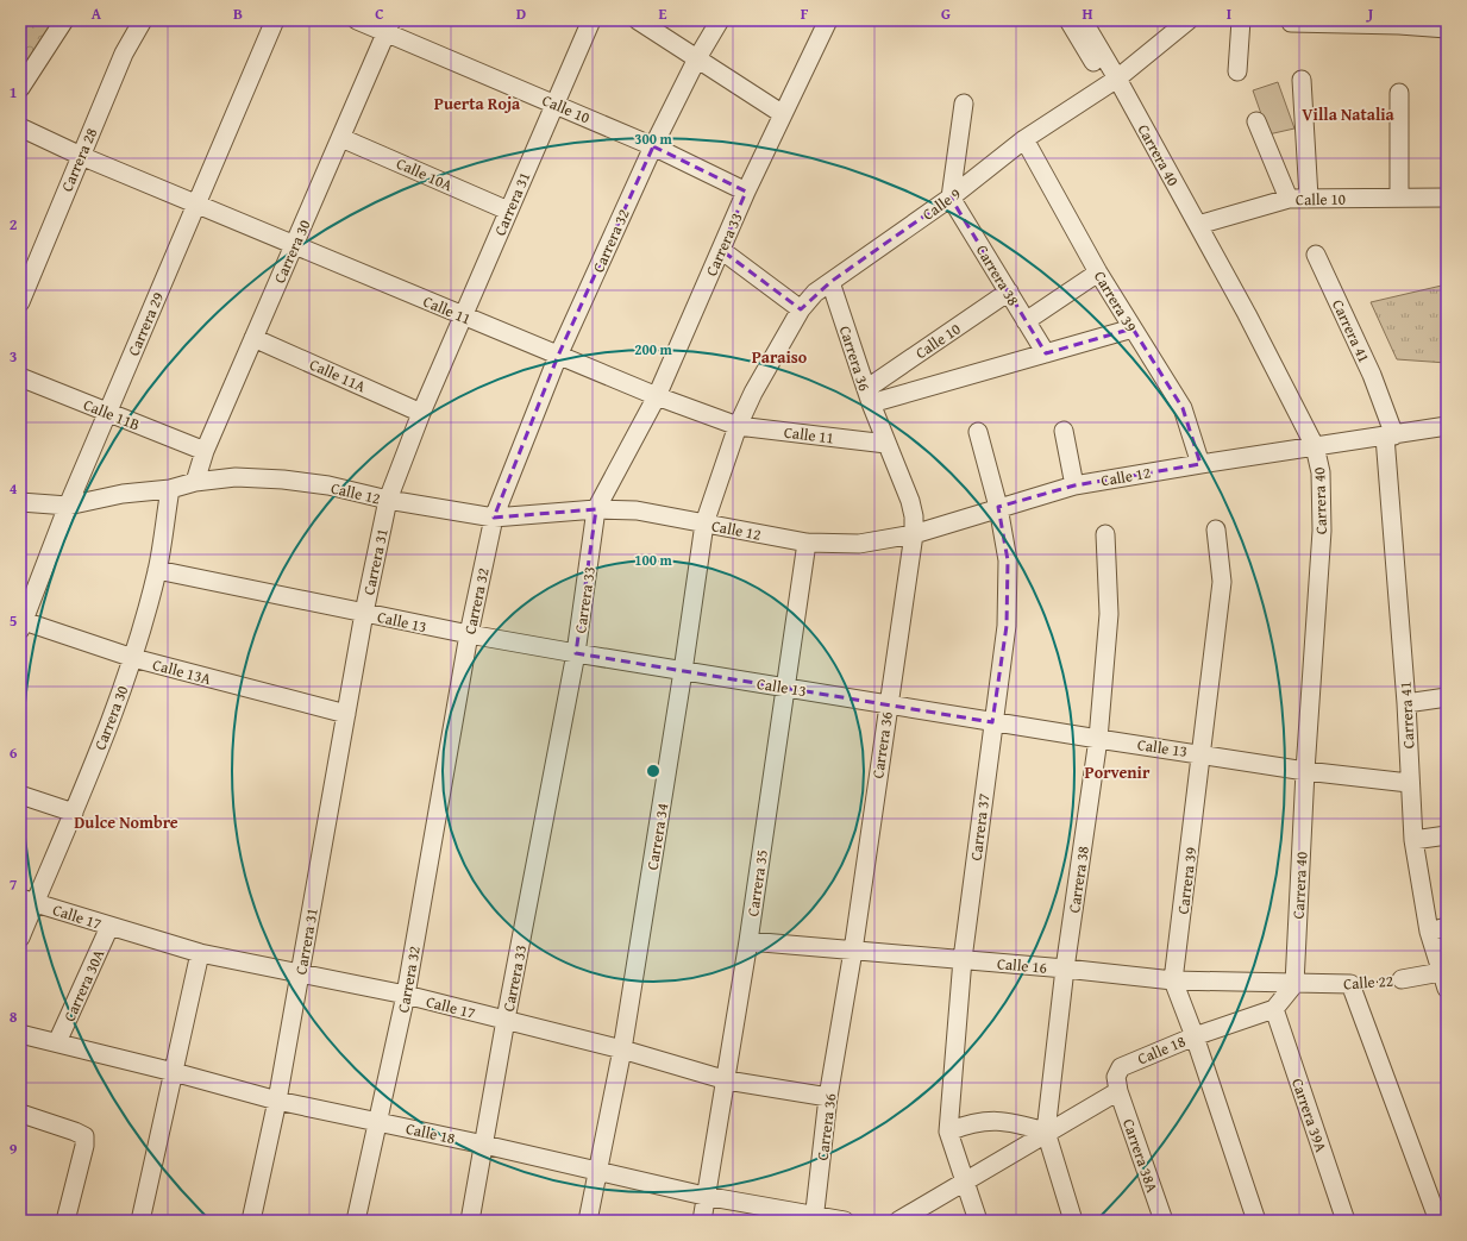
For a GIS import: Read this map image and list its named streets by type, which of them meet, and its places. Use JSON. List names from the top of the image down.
{
  "streets": {
    "street": [
      "Calle 10",
      "Carrera 40",
      "Carrera 28",
      "Calle 10A",
      "Carrera 31",
      "Calle 9",
      "Carrera 32",
      "Carrera 33",
      "Carrera 30",
      "Carrera 38",
      "Carrera 39",
      "Calle 11",
      "Carrera 29",
      "Carrera 41",
      "Carrera 36",
      "Calle 11A",
      "Calle 11B",
      "Calle 12",
      "Calle 13",
      "Calle 13A",
      "Carrera 37",
      "Carrera 34",
      "Carrera 35",
      "Calle 17",
      "Calle 16",
      "Calle 22",
      "Carrera 30A",
      "Calle 18",
      "Carrera 39A",
      "Carrera 38A"
    ]
  },
  "crossings": [
    ["Calle 10", "Carrera 40"],
    ["Calle 10", "Carrera 31"],
    ["Calle 10", "Carrera 32"],
    ["Calle 10", "Carrera 33"],
    ["Calle 10", "Carrera 30"],
    ["Calle 10", "Carrera 38"],
    ["Calle 10", "Carrera 36"],
    ["Carrera 40", "Calle 9"],
    ["Carrera 40", "Calle 12"],
    ["Carrera 40", "Calle 13"],
    ["Carrera 40", "Calle 16"],
    ["Carrera 40", "Calle 22"],
    ["Carrera 28", "Calle 11"],
    ["Calle 10A", "Carrera 31"],
    ["Calle 10A", "Carrera 30"],
    ["Carrera 31", "Calle 11"],
    ["Carrera 31", "Calle 11A"],
    ["Carrera 31", "Calle 12"],
    ["Carrera 31", "Calle 13"],
    ["Carrera 31", "Calle 13A"],
    ["Carrera 31", "Calle 17"],
    ["Carrera 31", "Calle 18"],
    ["Calle 9", "Carrera 38"],
    ["Calle 9", "Carrera 39"],
    ["Calle 9", "Calle 11"],
    ["Calle 9", "Carrera 36"],
    ["Calle 9", "Carrera 34"],
    ["Carrera 32", "Calle 11"],
    ["Carrera 32", "Calle 12"],
    ["Carrera 32", "Calle 13"],
    ["Carrera 32", "Calle 17"],
    ["Carrera 32", "Calle 18"],
    ["Carrera 33", "Calle 11"],
    ["Carrera 33", "Calle 12"],
    ["Carrera 33", "Calle 13"],
    ["Carrera 33", "Calle 17"],
    ["Carrera 33", "Calle 18"],
    ["Carrera 30", "Calle 11"],
    ["Carrera 30", "Calle 11A"],
    ["Carrera 30", "Calle 11B"],
    ["Carrera 30", "Calle 12"],
    ["Carrera 30", "Calle 13"],
    ["Carrera 30", "Calle 13A"],
    ["Carrera 30", "Calle 17"],
    ["Carrera 38", "Calle 13"],
    ["Carrera 38", "Calle 16"],
    ["Carrera 39", "Calle 12"],
    ["Carrera 39", "Calle 13"],
    ["Carrera 39", "Calle 16"],
    ["Carrera 39", "Calle 18"],
    ["Calle 11", "Carrera 29"],
    ["Calle 11", "Carrera 36"],
    ["Calle 11", "Carrera 34"],
    ["Carrera 29", "Calle 11B"],
    ["Carrera 29", "Calle 12"],
    ["Carrera 29", "Calle 13A"],
    ["Carrera 41", "Calle 12"],
    ["Carrera 41", "Calle 13"],
    ["Carrera 41", "Calle 22"],
    ["Carrera 36", "Calle 12"],
    ["Carrera 36", "Calle 13"],
    ["Carrera 36", "Calle 17"],
    ["Carrera 36", "Calle 16"],
    ["Carrera 36", "Calle 18"],
    ["Calle 12", "Carrera 37"],
    ["Calle 12", "Carrera 34"],
    ["Calle 12", "Carrera 35"],
    ["Calle 13", "Carrera 37"],
    ["Calle 13", "Carrera 34"],
    ["Calle 13", "Carrera 35"],
    ["Carrera 37", "Calle 16"],
    ["Carrera 34", "Calle 17"],
    ["Carrera 34", "Calle 18"],
    ["Carrera 35", "Calle 17"],
    ["Carrera 35", "Calle 16"],
    ["Carrera 35", "Calle 18"],
    ["Calle 17", "Carrera 30A"],
    ["Calle 16", "Calle 22"],
    ["Carrera 30A", "Calle 18"],
    ["Calle 18", "Carrera 39A"],
    ["Calle 18", "Carrera 38A"]
  ],
  "districts": [
    "Puerta Roja",
    "Villa Natalia",
    "Paraiso",
    "Porvenir",
    "Dulce Nombre"
  ],
  "grid": {
    "columns": [
      "A",
      "B",
      "C",
      "D",
      "E",
      "F",
      "G",
      "H",
      "I",
      "J"
    ],
    "rows": [
      "1",
      "2",
      "3",
      "4",
      "5",
      "6",
      "7",
      "8",
      "9"
    ]
  },
  "rings": ["300 m", "200 m", "100 m"]
}
